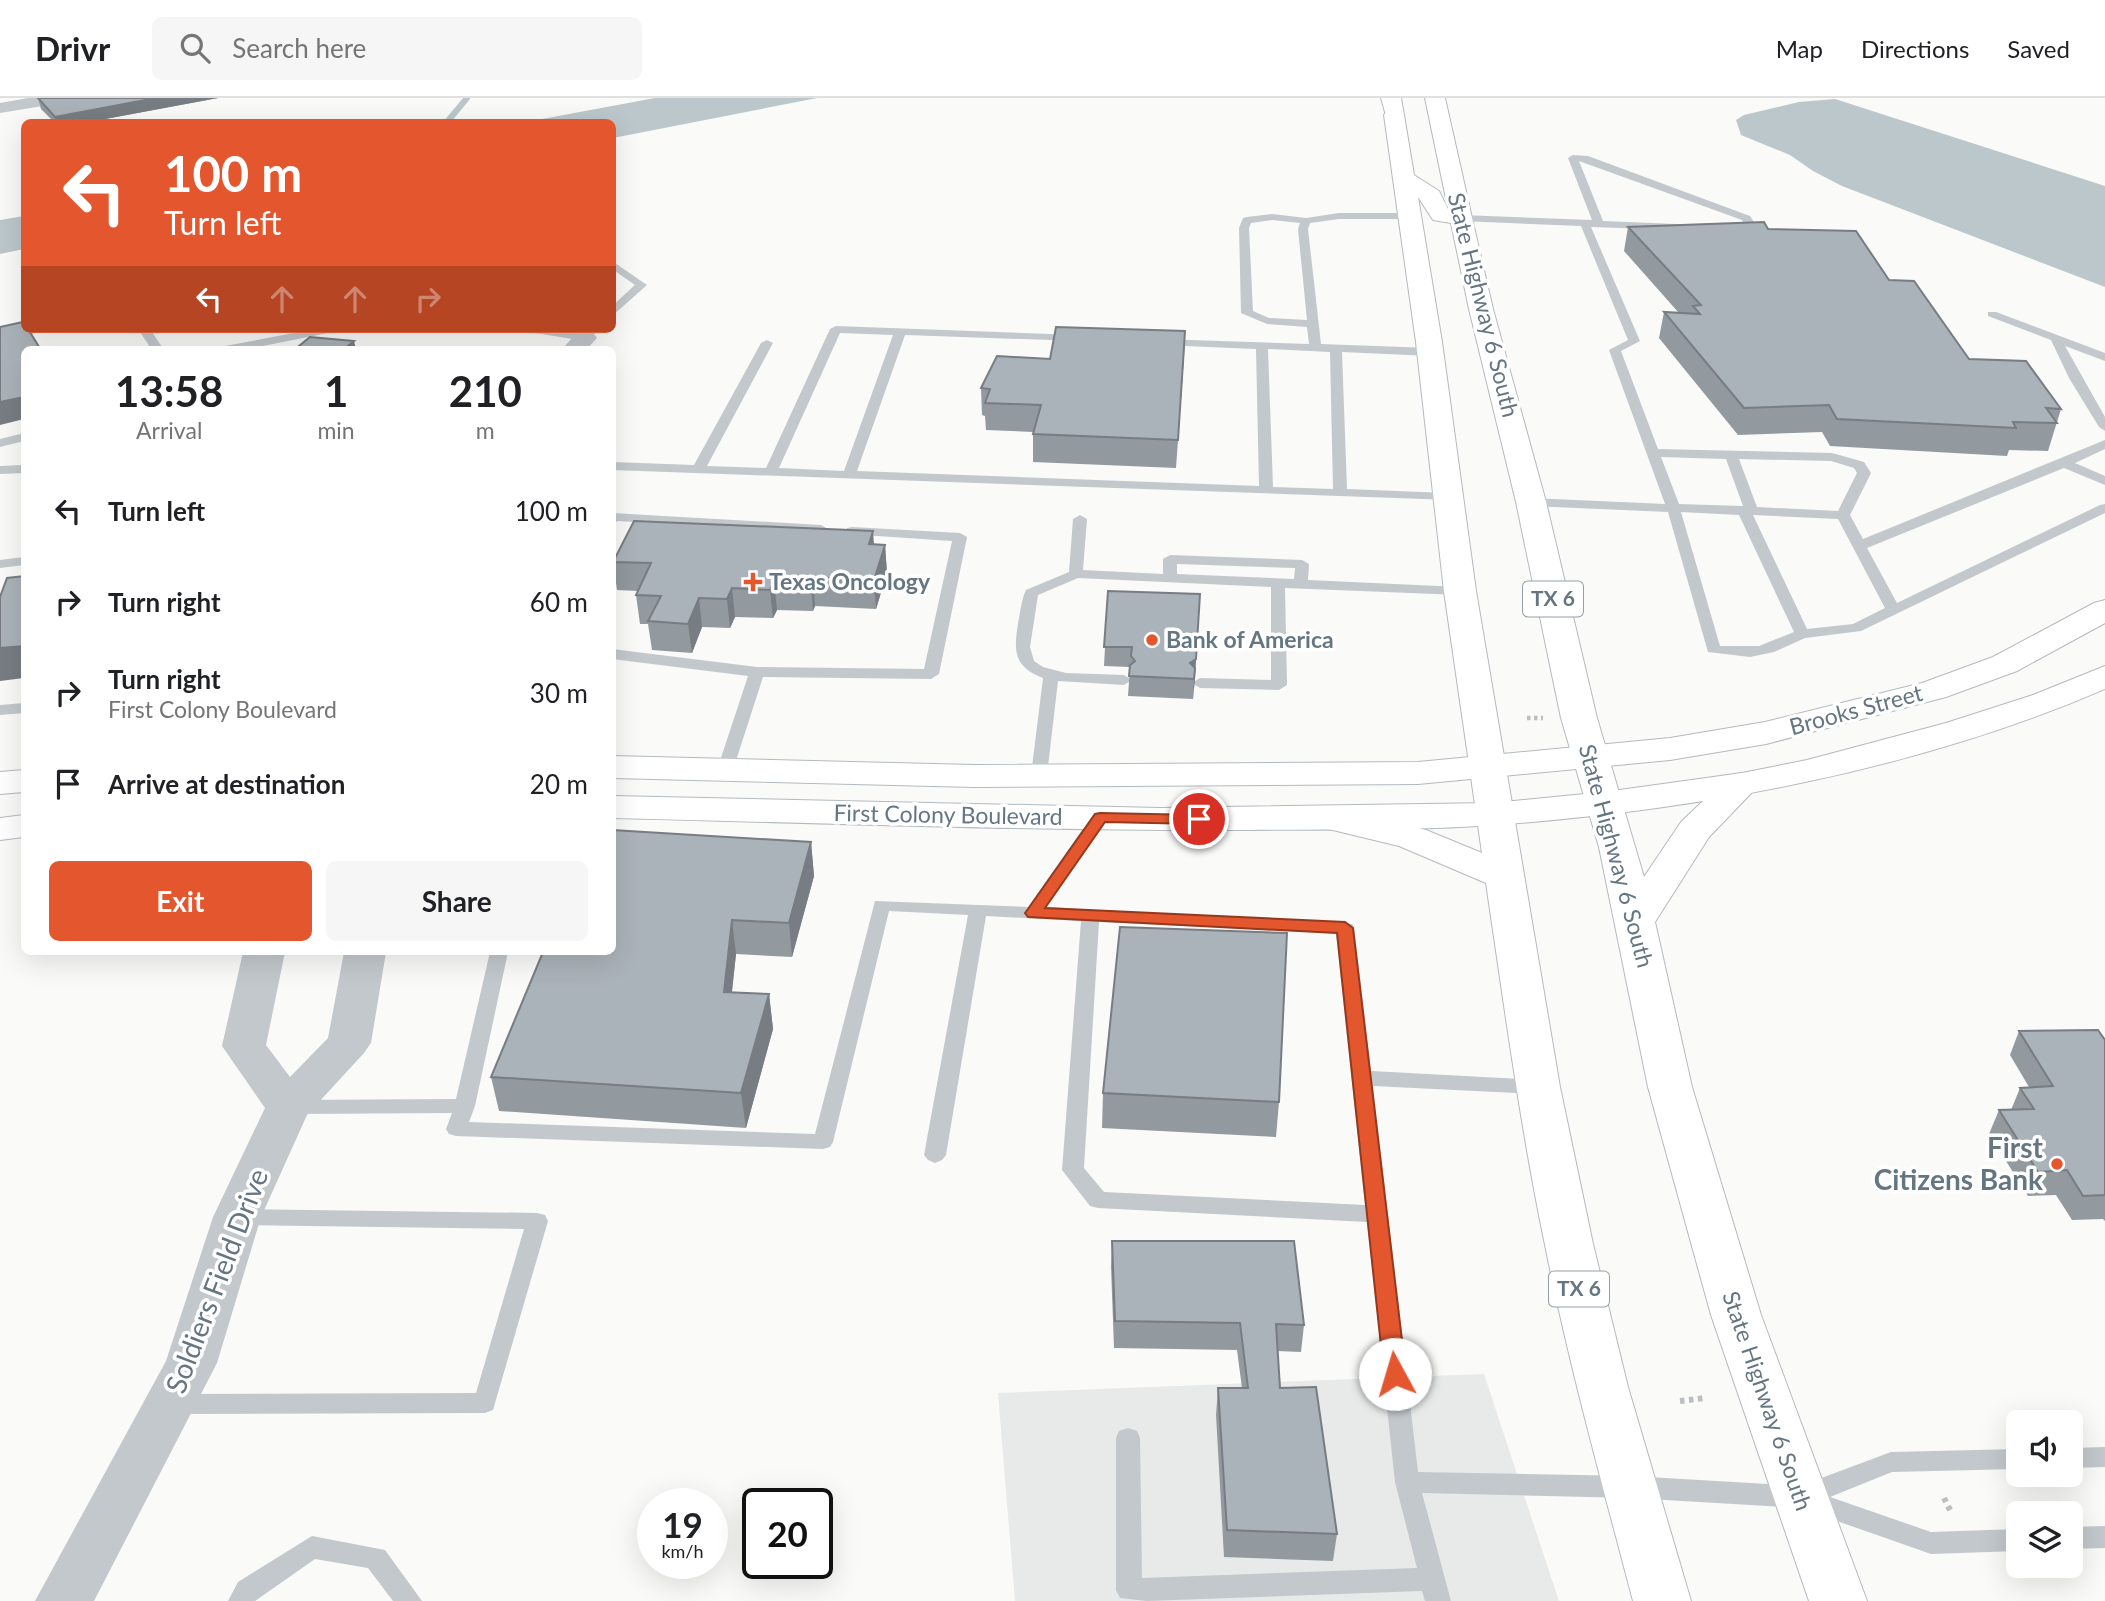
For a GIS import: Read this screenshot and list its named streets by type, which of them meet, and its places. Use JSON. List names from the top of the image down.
{
  "streets": {
    "main road": [
      "State Highway 6 South",
      "TX 6",
      "Brooks Street",
      "First Colony Boulevard"
    ],
    "street": ["Soldiers Field Drive"]
  },
  "crossings": [
    ["State Highway 6 South", "Brooks Street"],
    ["TX 6", "Brooks Street"],
    ["TX 6", "First Colony Boulevard"],
    ["Brooks Street", "First Colony Boulevard"]
  ],
  "places": {
    "health": ["Texas Oncology"],
    "other": ["Bank of America", "First Citizens Bank"]
  },
  "page": {
    "header": "Drivr",
    "search": "Search here",
    "nav": ["Map", "Directions", "Saved"],
    "turn": ["100 m", "Turn left"],
    "eta": [
      "13:58",
      "Arrival",
      "1",
      "min",
      "210",
      "m"
    ],
    "list": [
      {
        "name": "Turn left",
        "value": "100 m"
      },
      {
        "name": "Turn right",
        "value": "60 m"
      },
      {
        "name": "Turn right",
        "note": "First Colony Boulevard",
        "value": "30 m"
      },
      {
        "name": "Arrive at destination",
        "value": "20 m"
      }
    ],
    "buttons": ["Exit", "Share"],
    "speed": "19 km/h",
    "limit": "20"
  }
}
